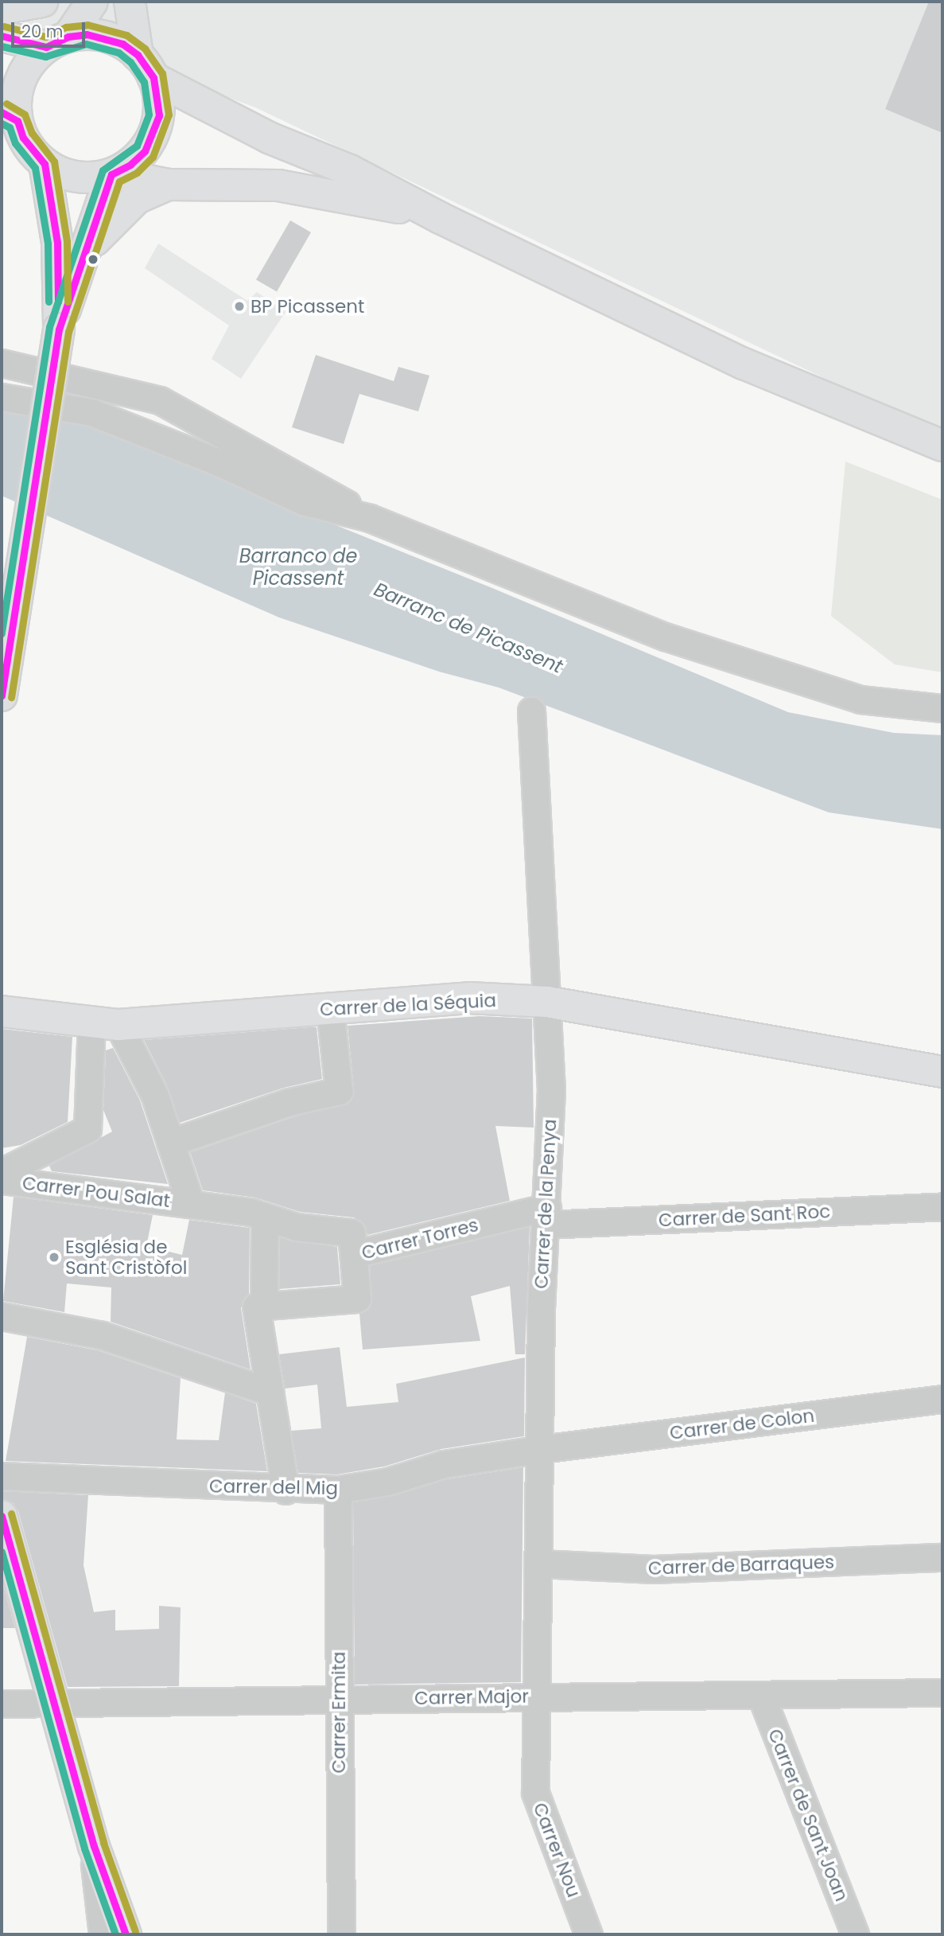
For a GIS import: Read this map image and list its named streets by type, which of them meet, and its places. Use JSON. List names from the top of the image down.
{
  "streets": {
    "street": [
      "Carrer de la Séquia",
      "Carrer Pou Salat",
      "Carrer de la Penya",
      "Carrer de Sant Roc",
      "Carrer Torres",
      "Carrer de Colon",
      "Carrer del Mig",
      "Carrer de Barraques",
      "Carrer Major",
      "Carrer Ermita",
      "Carrer de Sant Joan",
      "Carrer Nou"
    ]
  },
  "crossings": [
    ["Carrer de la Séquia", "Carrer Pou Salat"],
    ["Carrer de la Séquia", "Carrer de la Penya"],
    ["Carrer Pou Salat", "Carrer Torres"],
    ["Carrer de la Penya", "Carrer de Sant Roc"],
    ["Carrer de la Penya", "Carrer Torres"],
    ["Carrer de la Penya", "Carrer de Colon"],
    ["Carrer de la Penya", "Carrer del Mig"],
    ["Carrer de la Penya", "Carrer de Barraques"],
    ["Carrer de la Penya", "Carrer Major"],
    ["Carrer de la Penya", "Carrer Nou"],
    ["Carrer de Sant Roc", "Carrer Torres"],
    ["Carrer de Colon", "Carrer del Mig"],
    ["Carrer del Mig", "Carrer Ermita"],
    ["Carrer Major", "Carrer Ermita"],
    ["Carrer Major", "Carrer de Sant Joan"],
    ["Carrer Major", "Carrer Nou"]
  ],
  "water": ["Barranco de Picassent", "Barranc de Picassent"],
  "places": ["BP Picassent", "Església de Sant Cristòfol"],
  "scale_bar": "20 m"
}
